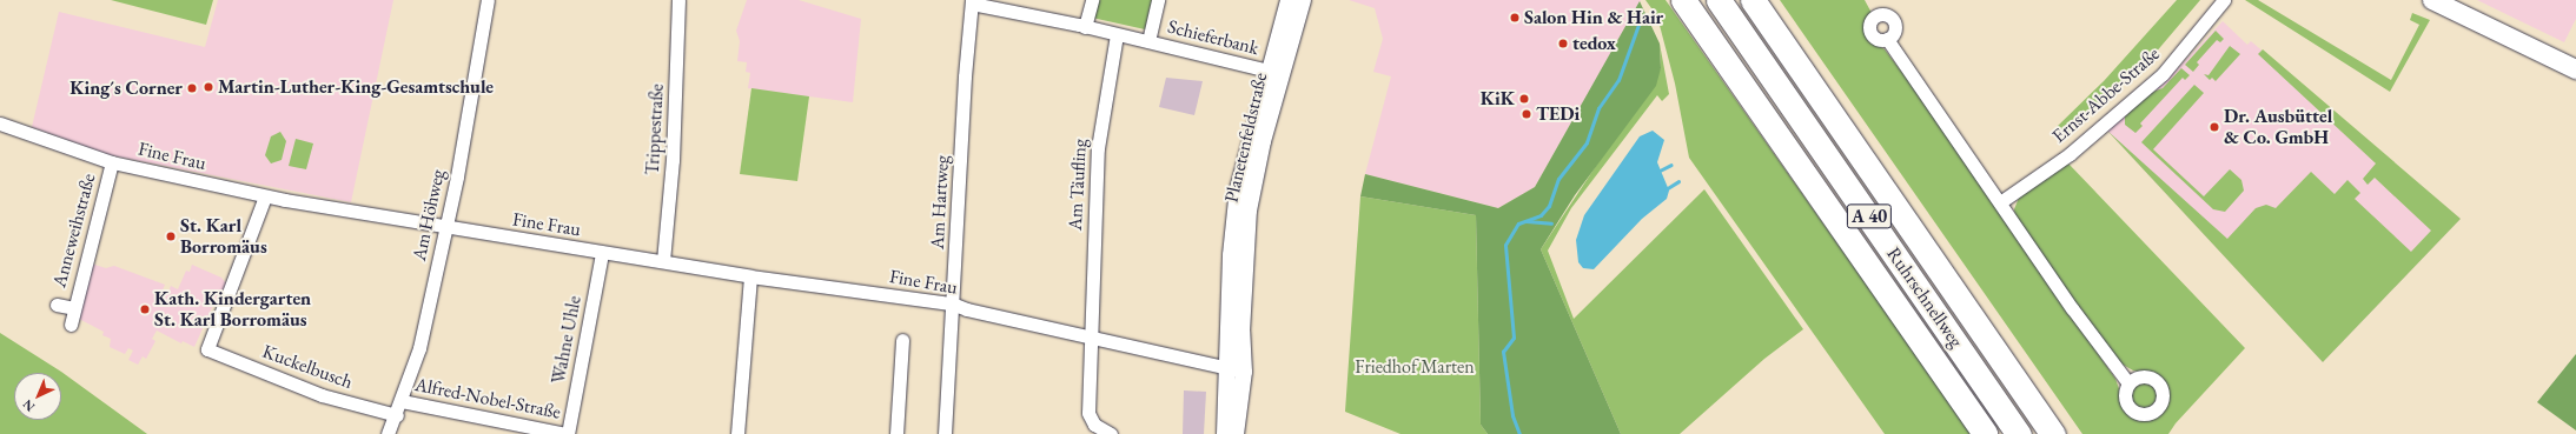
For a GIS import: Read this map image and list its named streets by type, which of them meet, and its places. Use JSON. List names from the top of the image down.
{
  "streets": {
    "highway": ["A 40", "Ruhrschnellweg"],
    "street": [
      "Schieferbank",
      "Ernst-Abbe-Straße",
      "Trippestraße",
      "Planetenfeldstraße",
      "Fine Frau",
      "Am Täufling",
      "Am Hartweg",
      "Am Höhweg",
      "Anneweihstraße",
      "Wahne Uhle",
      "Kuckelbusch",
      "Alfred-Nobel-Straße"
    ]
  },
  "crossings": [
    ["Schieferbank", "Planetenfeldstraße"],
    ["Schieferbank", "Am Täufling"],
    ["Schieferbank", "Am Hartweg"],
    ["Trippestraße", "Fine Frau"],
    ["Planetenfeldstraße", "Fine Frau"],
    ["Fine Frau", "Am Täufling"],
    ["Fine Frau", "Am Hartweg"],
    ["Fine Frau", "Am Höhweg"],
    ["Fine Frau", "Anneweihstraße"],
    ["Fine Frau", "Wahne Uhle"],
    ["Fine Frau", "Kuckelbusch"],
    ["Am Höhweg", "Kuckelbusch"],
    ["Am Höhweg", "Alfred-Nobel-Straße"],
    ["Wahne Uhle", "Alfred-Nobel-Straße"]
  ],
  "parks": ["Friedhof Marten"],
  "places": [
    "Salon Hin & Hair",
    "tedox",
    "Martin-Luther-King-Gesamtschule",
    "King´s Corner",
    "KiK",
    "TEDi",
    "Dr. Ausbüttel & Co. GmbH",
    "St. Karl Borromäus",
    "Kath. Kindergarten St. Karl Borromäus"
  ],
  "north": "bottom left"
}
